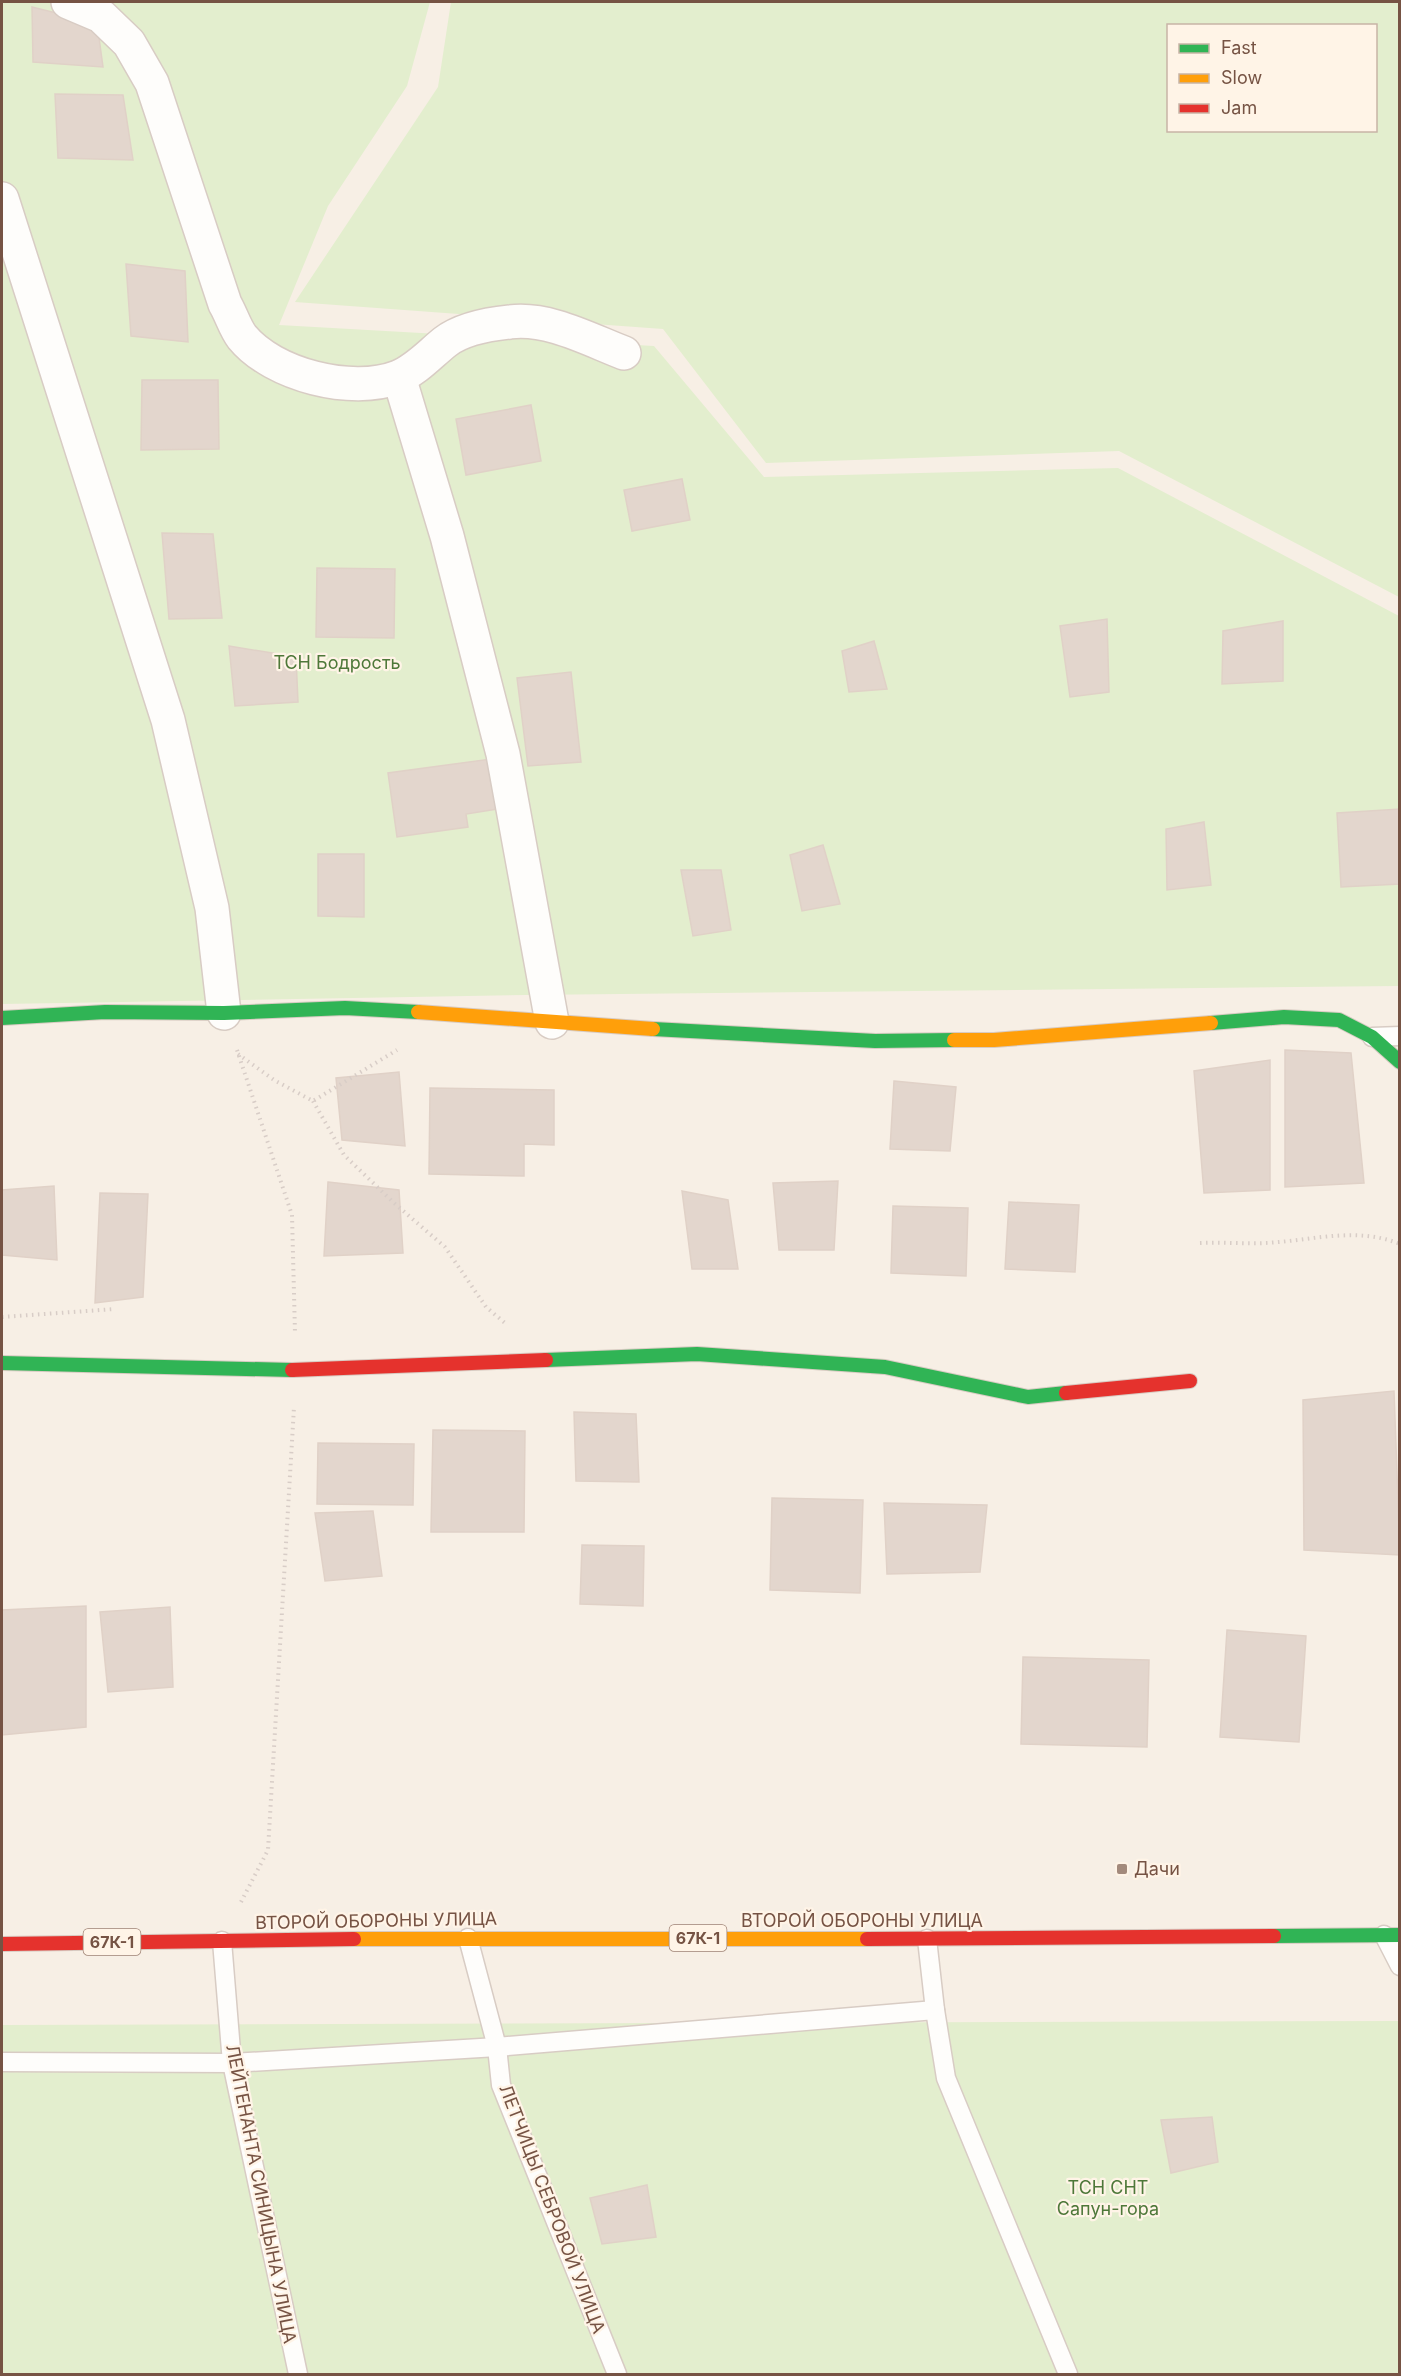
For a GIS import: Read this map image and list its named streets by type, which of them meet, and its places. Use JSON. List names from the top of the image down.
{
  "streets": {
    "street": ["ВТОРОЙ ОБОРОНЫ УЛИЦА", "67К-1"],
    "lane": ["ЛЕЙТЕНАНТА СИНИЦЫНА УЛИЦА", "ЛЕТЧИЦЫ СЕБРОВОЙ УЛИЦА"]
  },
  "crossings": [
    ["ВТОРОЙ ОБОРОНЫ УЛИЦА", "ЛЕЙТЕНАНТА СИНИЦЫНА УЛИЦА"],
    ["ВТОРОЙ ОБОРОНЫ УЛИЦА", "ЛЕТЧИЦЫ СЕБРОВОЙ УЛИЦА"]
  ],
  "parks": ["ТСН Бодрость", "ТСН СНТ Сапун-гора"],
  "places": {
    "transit": ["Дачи"]
  },
  "legend": ["Fast", "Slow", "Jam"]
}
